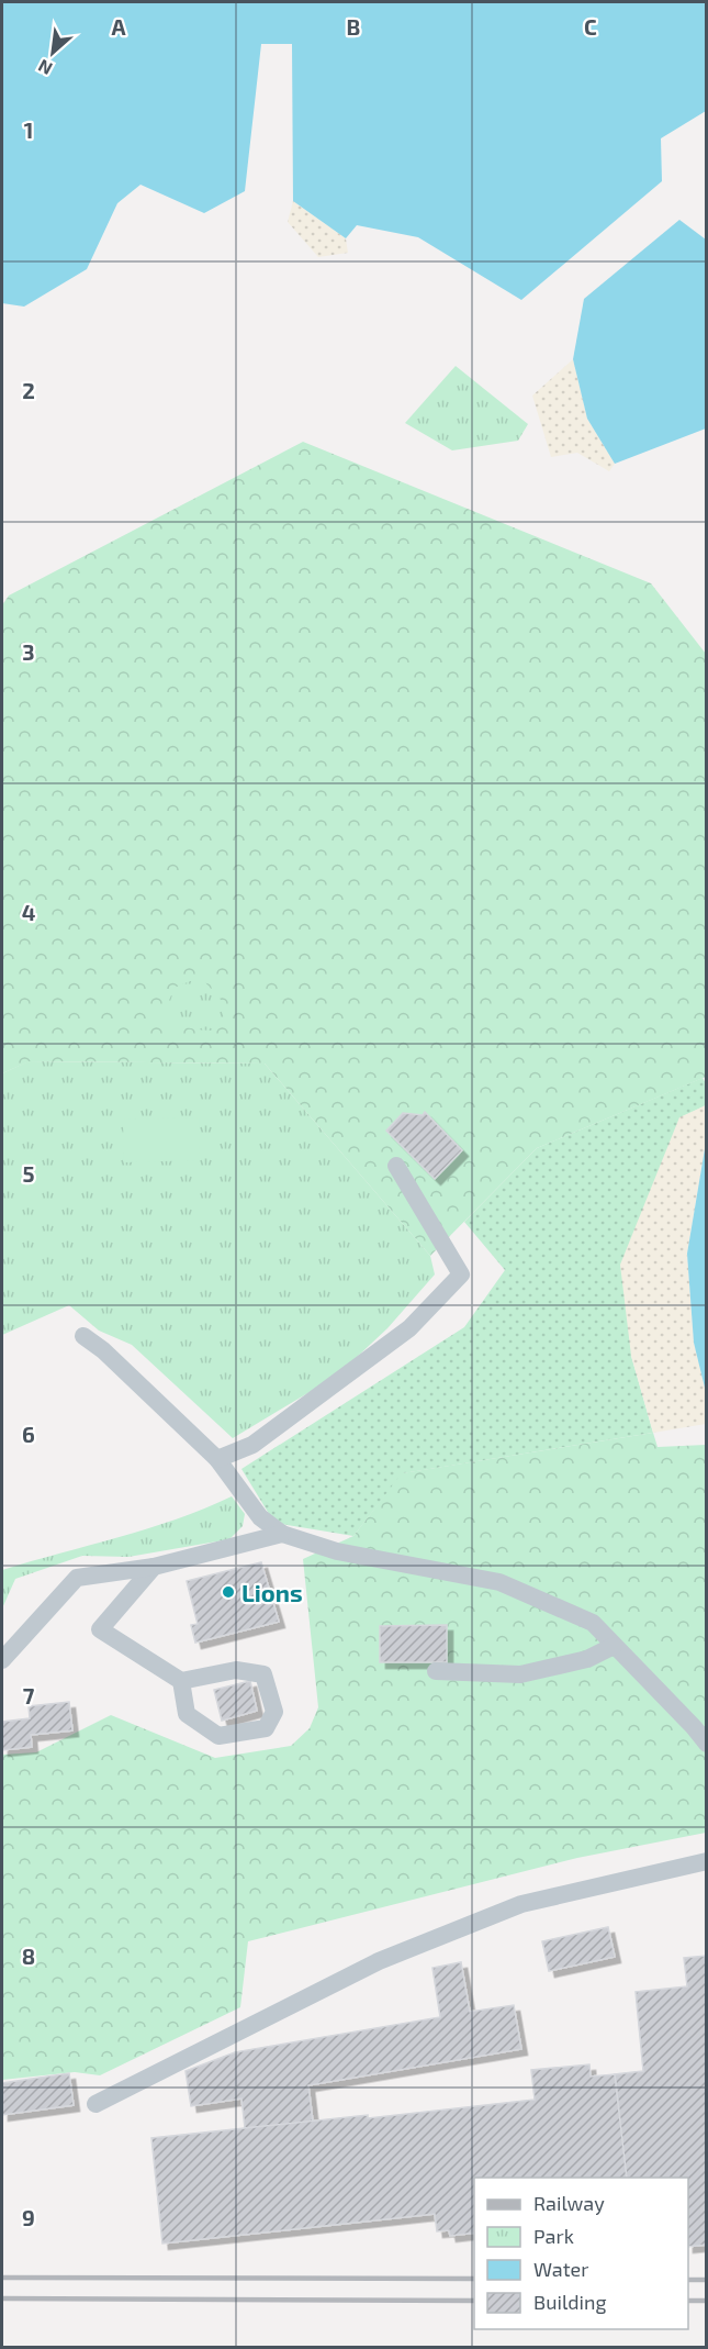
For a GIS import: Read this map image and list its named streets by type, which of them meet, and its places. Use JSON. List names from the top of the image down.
{
  "places": ["Lions"],
  "legend": [
    "Railway",
    "Park",
    "Water",
    "Building"
  ],
  "north": "bottom left",
  "grid": {
    "columns": ["A", "B", "C"],
    "rows": [
      "1",
      "2",
      "3",
      "4",
      "5",
      "6",
      "7",
      "8",
      "9"
    ]
  }
}
